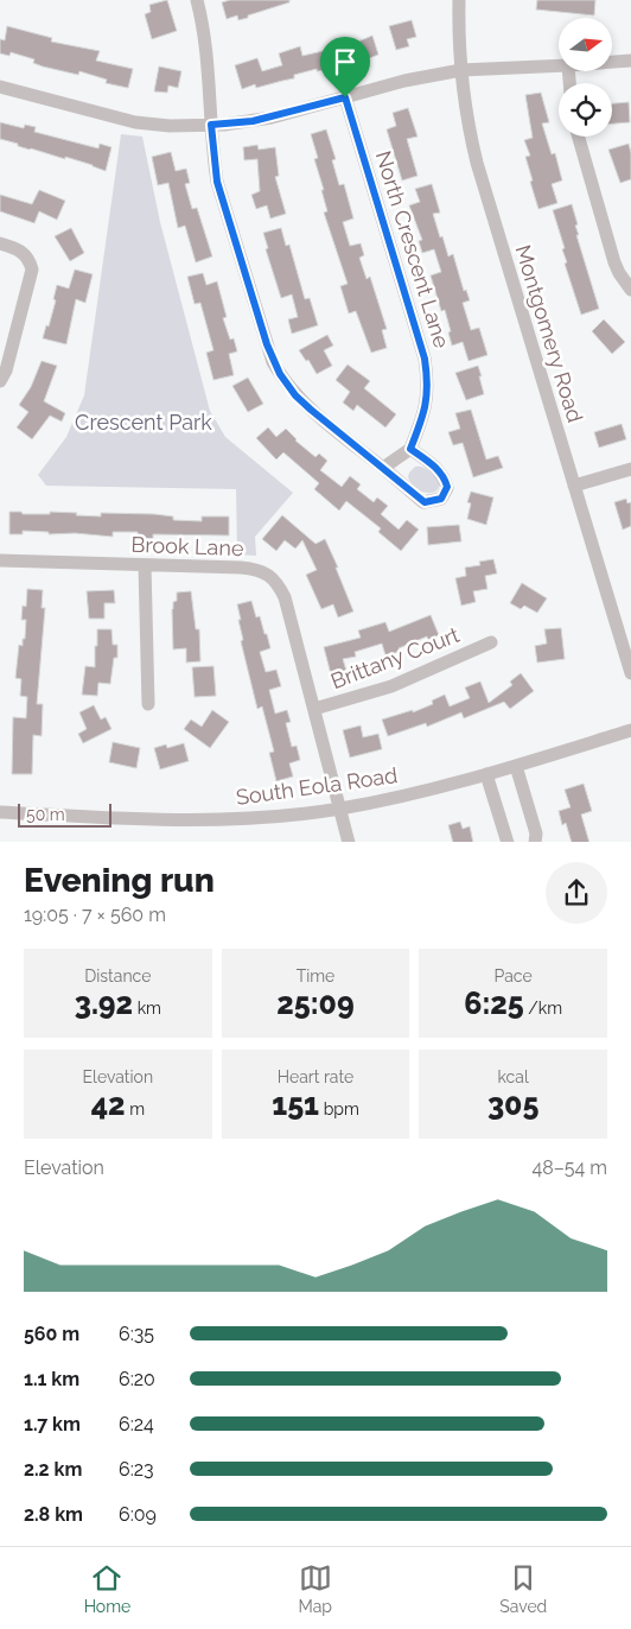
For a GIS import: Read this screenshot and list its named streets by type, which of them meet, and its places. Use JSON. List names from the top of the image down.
{
  "streets": {
    "street": [
      "North Crescent Lane",
      "Montgomery Road",
      "Brook Lane",
      "Brittany Court",
      "South Eola Road"
    ]
  },
  "crossings": [
    ["Brook Lane", "Brittany Court"],
    ["Brook Lane", "South Eola Road"]
  ],
  "parks": ["Crescent Park"],
  "scale_bar": "50 m",
  "north": "right",
  "page": {
    "scale": "50 m",
    "heading": ["Evening run", "19:05 · 7 × 560 m"],
    "stats": [
      ["Distance", "3.92 km"],
      ["Time", "25:09"],
      ["Pace", "6:25 /km"],
      ["Elevation", "42 m"],
      ["Heart rate", "151 bpm"],
      ["kcal", "305"]
    ],
    "chart": ["Elevation", "48–54 m"],
    "list": [
      {
        "name": "560 m",
        "note": "6:35"
      },
      {
        "name": "1.1 km",
        "note": "6:20"
      },
      {
        "name": "1.7 km",
        "note": "6:24"
      },
      {
        "name": "2.2 km",
        "note": "6:23"
      },
      {
        "name": "2.8 km",
        "note": "6:09"
      }
    ],
    "tabs": ["Home", "Map", "Saved"]
  }
}
